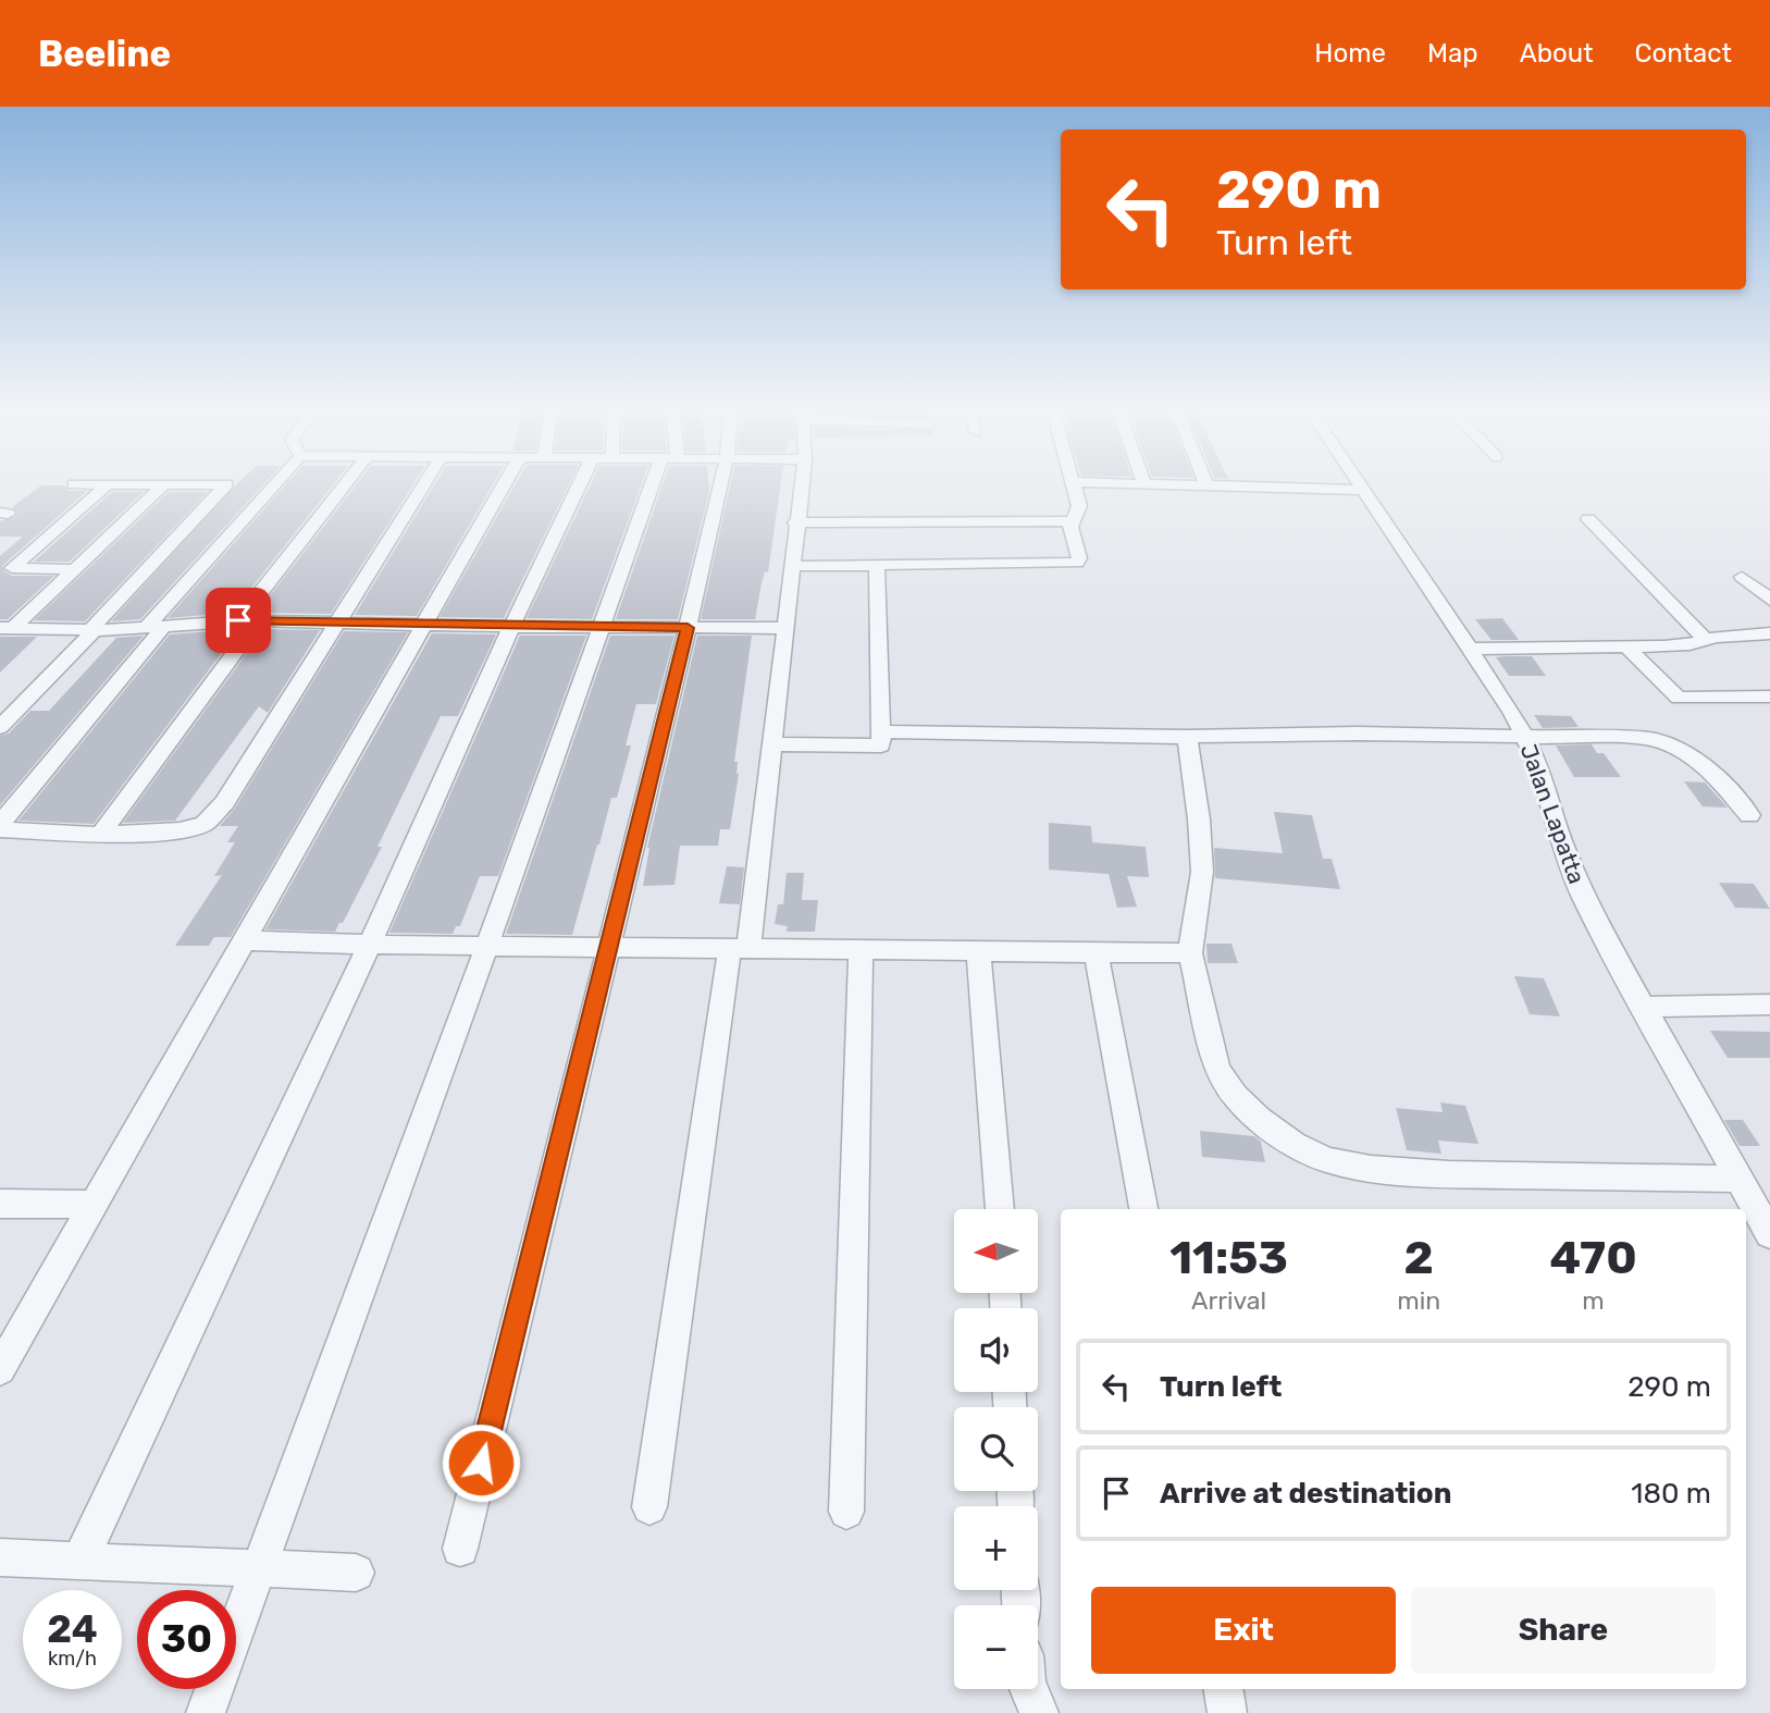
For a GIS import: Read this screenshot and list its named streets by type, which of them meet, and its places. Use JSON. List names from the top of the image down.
{
  "streets": {
    "street": ["Jalan Lapatta"]
  },
  "north": "left",
  "page": {
    "header": "Beeline",
    "nav": [
      "Home",
      "Map",
      "About",
      "Contact"
    ],
    "turn": ["290 m", "Turn left"],
    "map_buttons": ["+", "−"],
    "eta": [
      "11:53",
      "Arrival",
      "2",
      "min",
      "470",
      "m"
    ],
    "list": [
      {
        "name": "Turn left",
        "value": "290 m"
      },
      {
        "name": "Arrive at destination",
        "value": "180 m"
      }
    ],
    "buttons": ["Exit", "Share"],
    "speed": "24 km/h",
    "limit": "30"
  }
}
